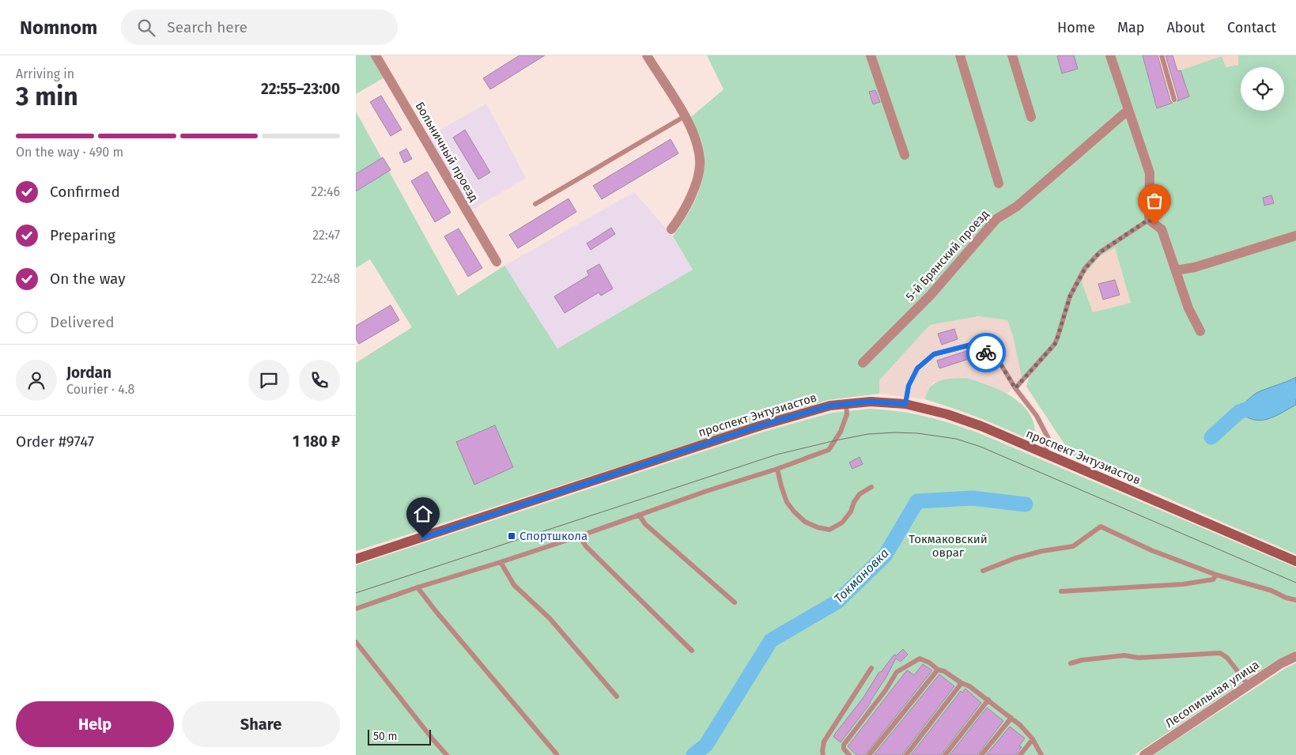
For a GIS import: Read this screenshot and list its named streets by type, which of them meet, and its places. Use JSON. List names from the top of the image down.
{
  "streets": {
    "street": [
      "Больничный проезд",
      "5-й Брянский проезд",
      "проспект Энтузиастов",
      "Лесопильная улица"
    ]
  },
  "water": ["Токмановка"],
  "parks": ["Токмаковский овраг"],
  "places": {
    "transit": ["Спортшкола"]
  },
  "scale_bar": "50 m",
  "page": {
    "header": "Nomnom",
    "search": "Search here",
    "nav": [
      "Home",
      "Map",
      "About",
      "Contact"
    ],
    "heading": ["3 min", "Arriving in", "22:55–23:00"],
    "panel": [
      "Jordan",
      "Courier · 4.8",
      "Order #9747",
      "1 180 ₽"
    ],
    "bar": "On the way · 490 m",
    "list": [
      ["Confirmed", "22:46"],
      ["Preparing", "22:47"],
      ["On the way", "22:48"],
      "Delivered"
    ],
    "buttons": ["Help", "Share"],
    "scale": "50 m"
  }
}
